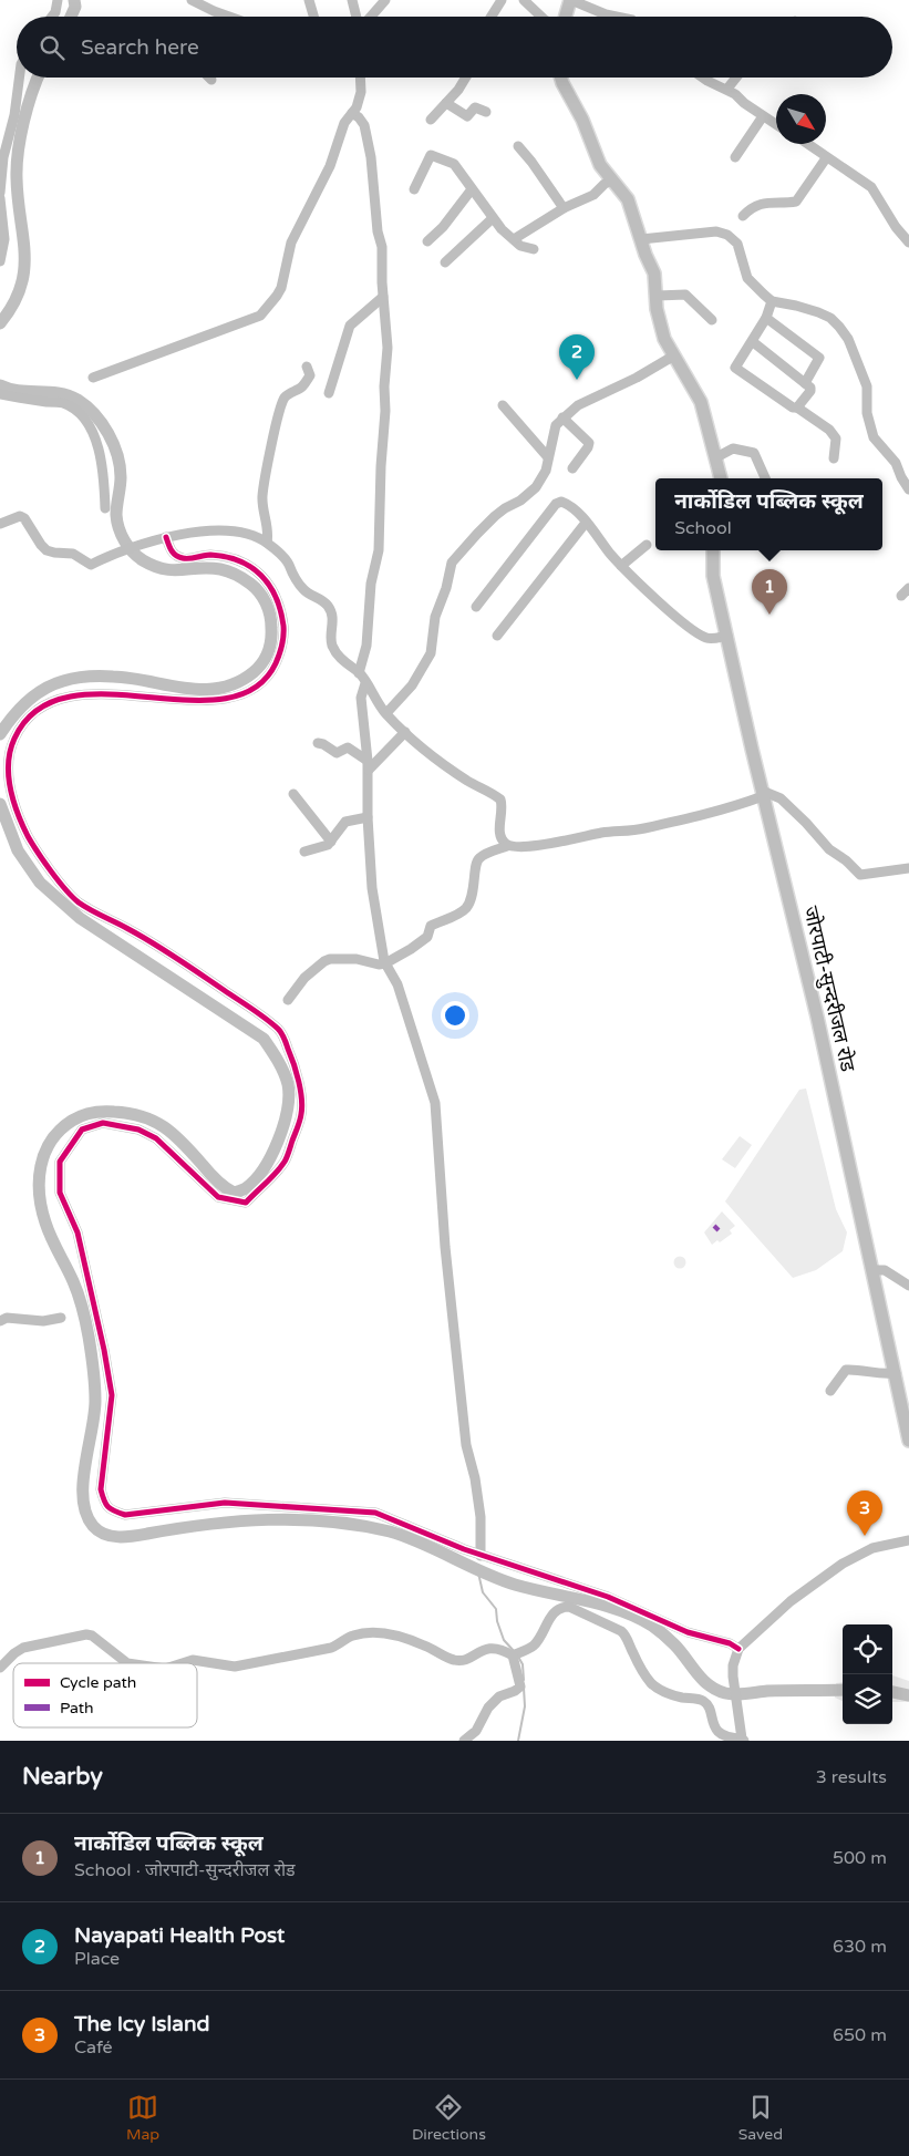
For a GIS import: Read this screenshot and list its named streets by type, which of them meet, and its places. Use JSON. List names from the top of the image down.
{
  "streets": {
    "main road": ["जोरपाटी-सुन्दरीजल रोड"]
  },
  "legend": ["Cycle path", "Path"],
  "north": "bottom right",
  "page": {
    "search": "Search here",
    "pins": ["2", "1", "3"],
    "popup": ["नार्कोडिल पब्लिक स्कूल", "School"],
    "heading": ["Nearby", "3 results"],
    "list": [
      {
        "mark": "1",
        "name": "नार्कोडिल पब्लिक स्कूल",
        "note": "School · जोरपाटी-सुन्दरीजल रोड",
        "value": "500 m"
      },
      {
        "mark": "2",
        "name": "Nayapati Health Post",
        "note": "Place",
        "value": "630 m"
      },
      {
        "mark": "3",
        "name": "The Icy Island",
        "note": "Café",
        "value": "650 m"
      }
    ],
    "nav": ["Map", "Directions", "Saved"]
  }
}
